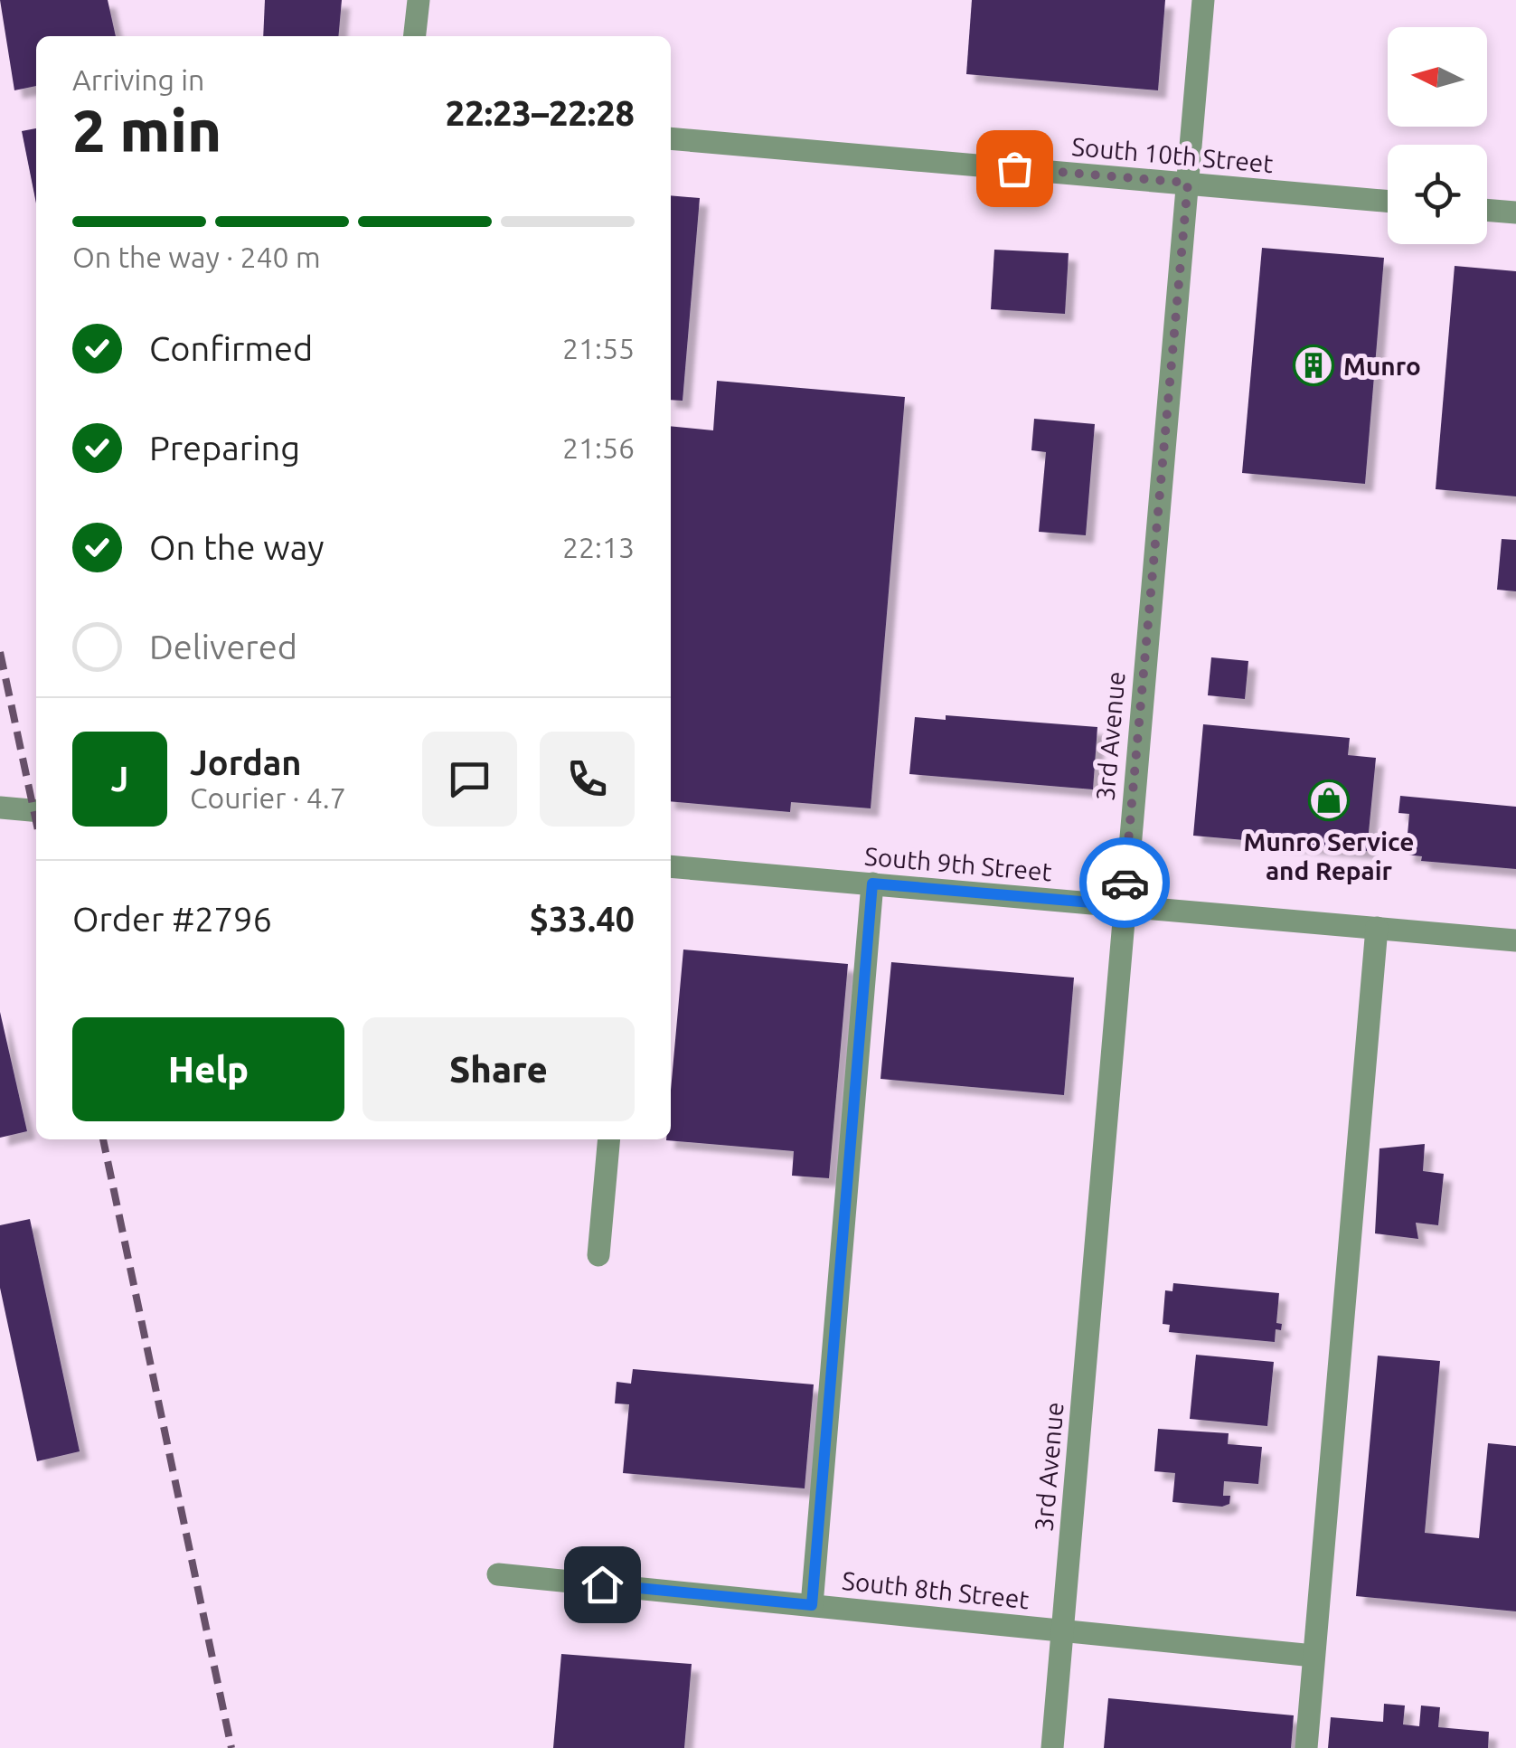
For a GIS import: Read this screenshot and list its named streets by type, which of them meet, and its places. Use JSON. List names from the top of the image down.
{
  "streets": {
    "street": [
      "South 10th Street",
      "3rd Avenue",
      "South 9th Street",
      "South 8th Street"
    ]
  },
  "crossings": [
    ["South 10th Street", "3rd Avenue"],
    ["3rd Avenue", "South 9th Street"],
    ["3rd Avenue", "South 8th Street"]
  ],
  "places": {
    "building": ["Munro"],
    "shop": ["Munro Service and Repair"]
  },
  "north": "left",
  "page": {
    "heading": ["2 min", "Arriving in", "22:23–22:28"],
    "panel": [
      "Jordan",
      "Courier · 4.7",
      "Order #2796",
      "$33.40"
    ],
    "bar": "On the way · 240 m",
    "list": [
      ["Confirmed", "21:55"],
      ["Preparing", "21:56"],
      ["On the way", "22:13"],
      "Delivered"
    ],
    "round": "J",
    "buttons": ["Help", "Share"]
  }
}
